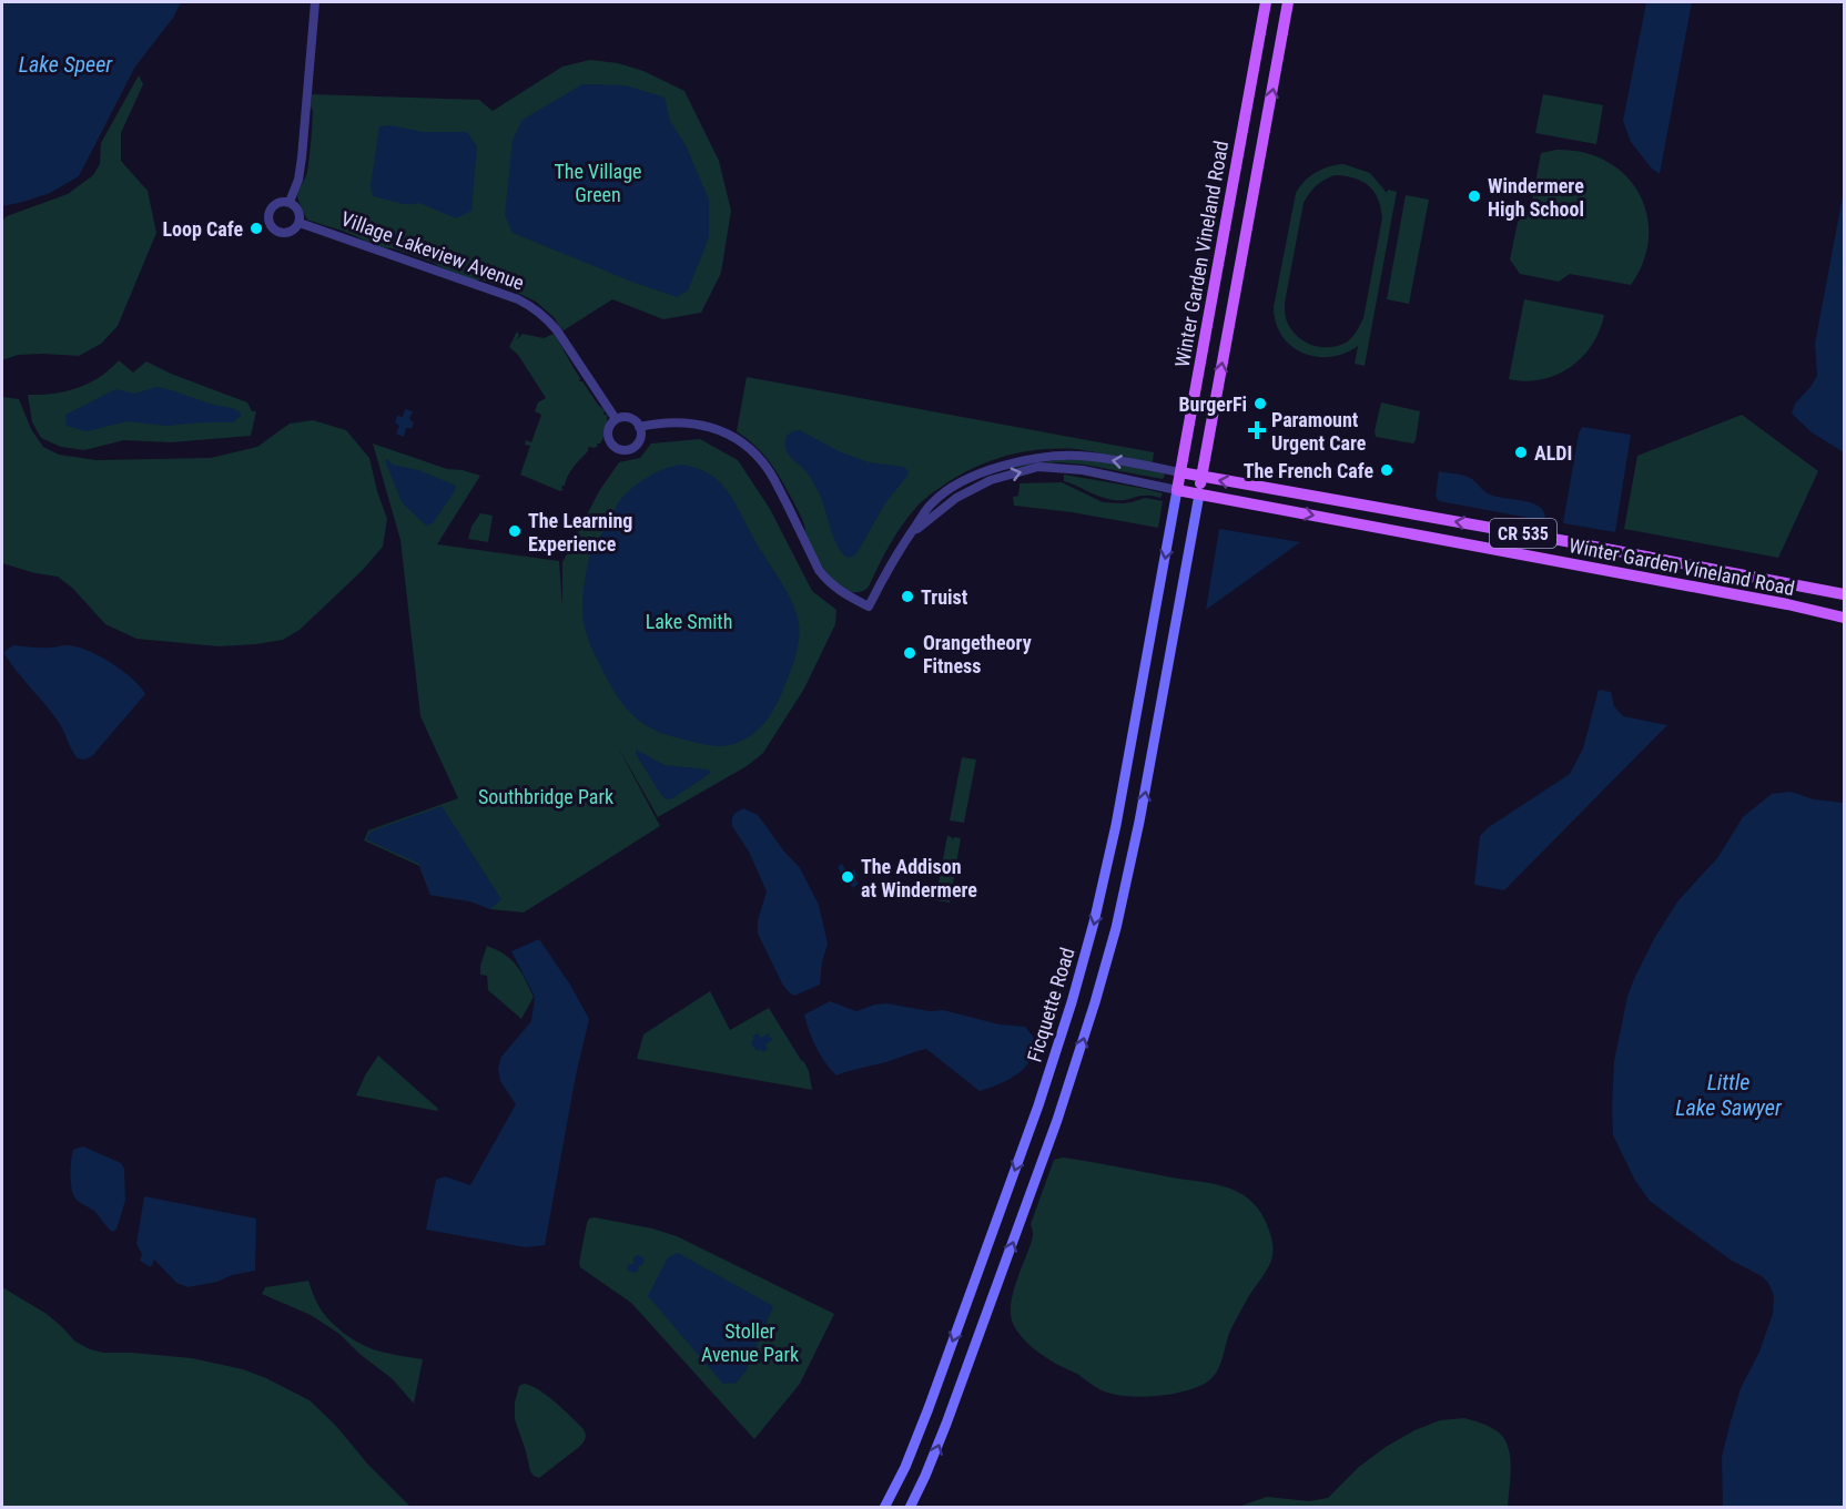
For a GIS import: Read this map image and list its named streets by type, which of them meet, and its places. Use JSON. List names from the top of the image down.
{
  "streets": {
    "main road": ["Winter Garden Vineland Road", "CR 535", "Ficquette Road"],
    "street": ["Village Lakeview Avenue"]
  },
  "crossings": [
    ["Winter Garden Vineland Road", "Ficquette Road"]
  ],
  "water": ["Lake Speer", "Little Lake Sawyer"],
  "parks": [
    "The Village Green",
    "Lake Smith",
    "Southbridge Park",
    "Stoller Avenue Park"
  ],
  "places": {
    "other": [
      "Windermere High School",
      "Loop Cafe",
      "BurgerFi",
      "ALDI",
      "The French Cafe",
      "The Learning Experience",
      "Truist",
      "Orangetheory Fitness",
      "The Addison at Windermere"
    ],
    "health": ["Paramount Urgent Care"]
  }
}
